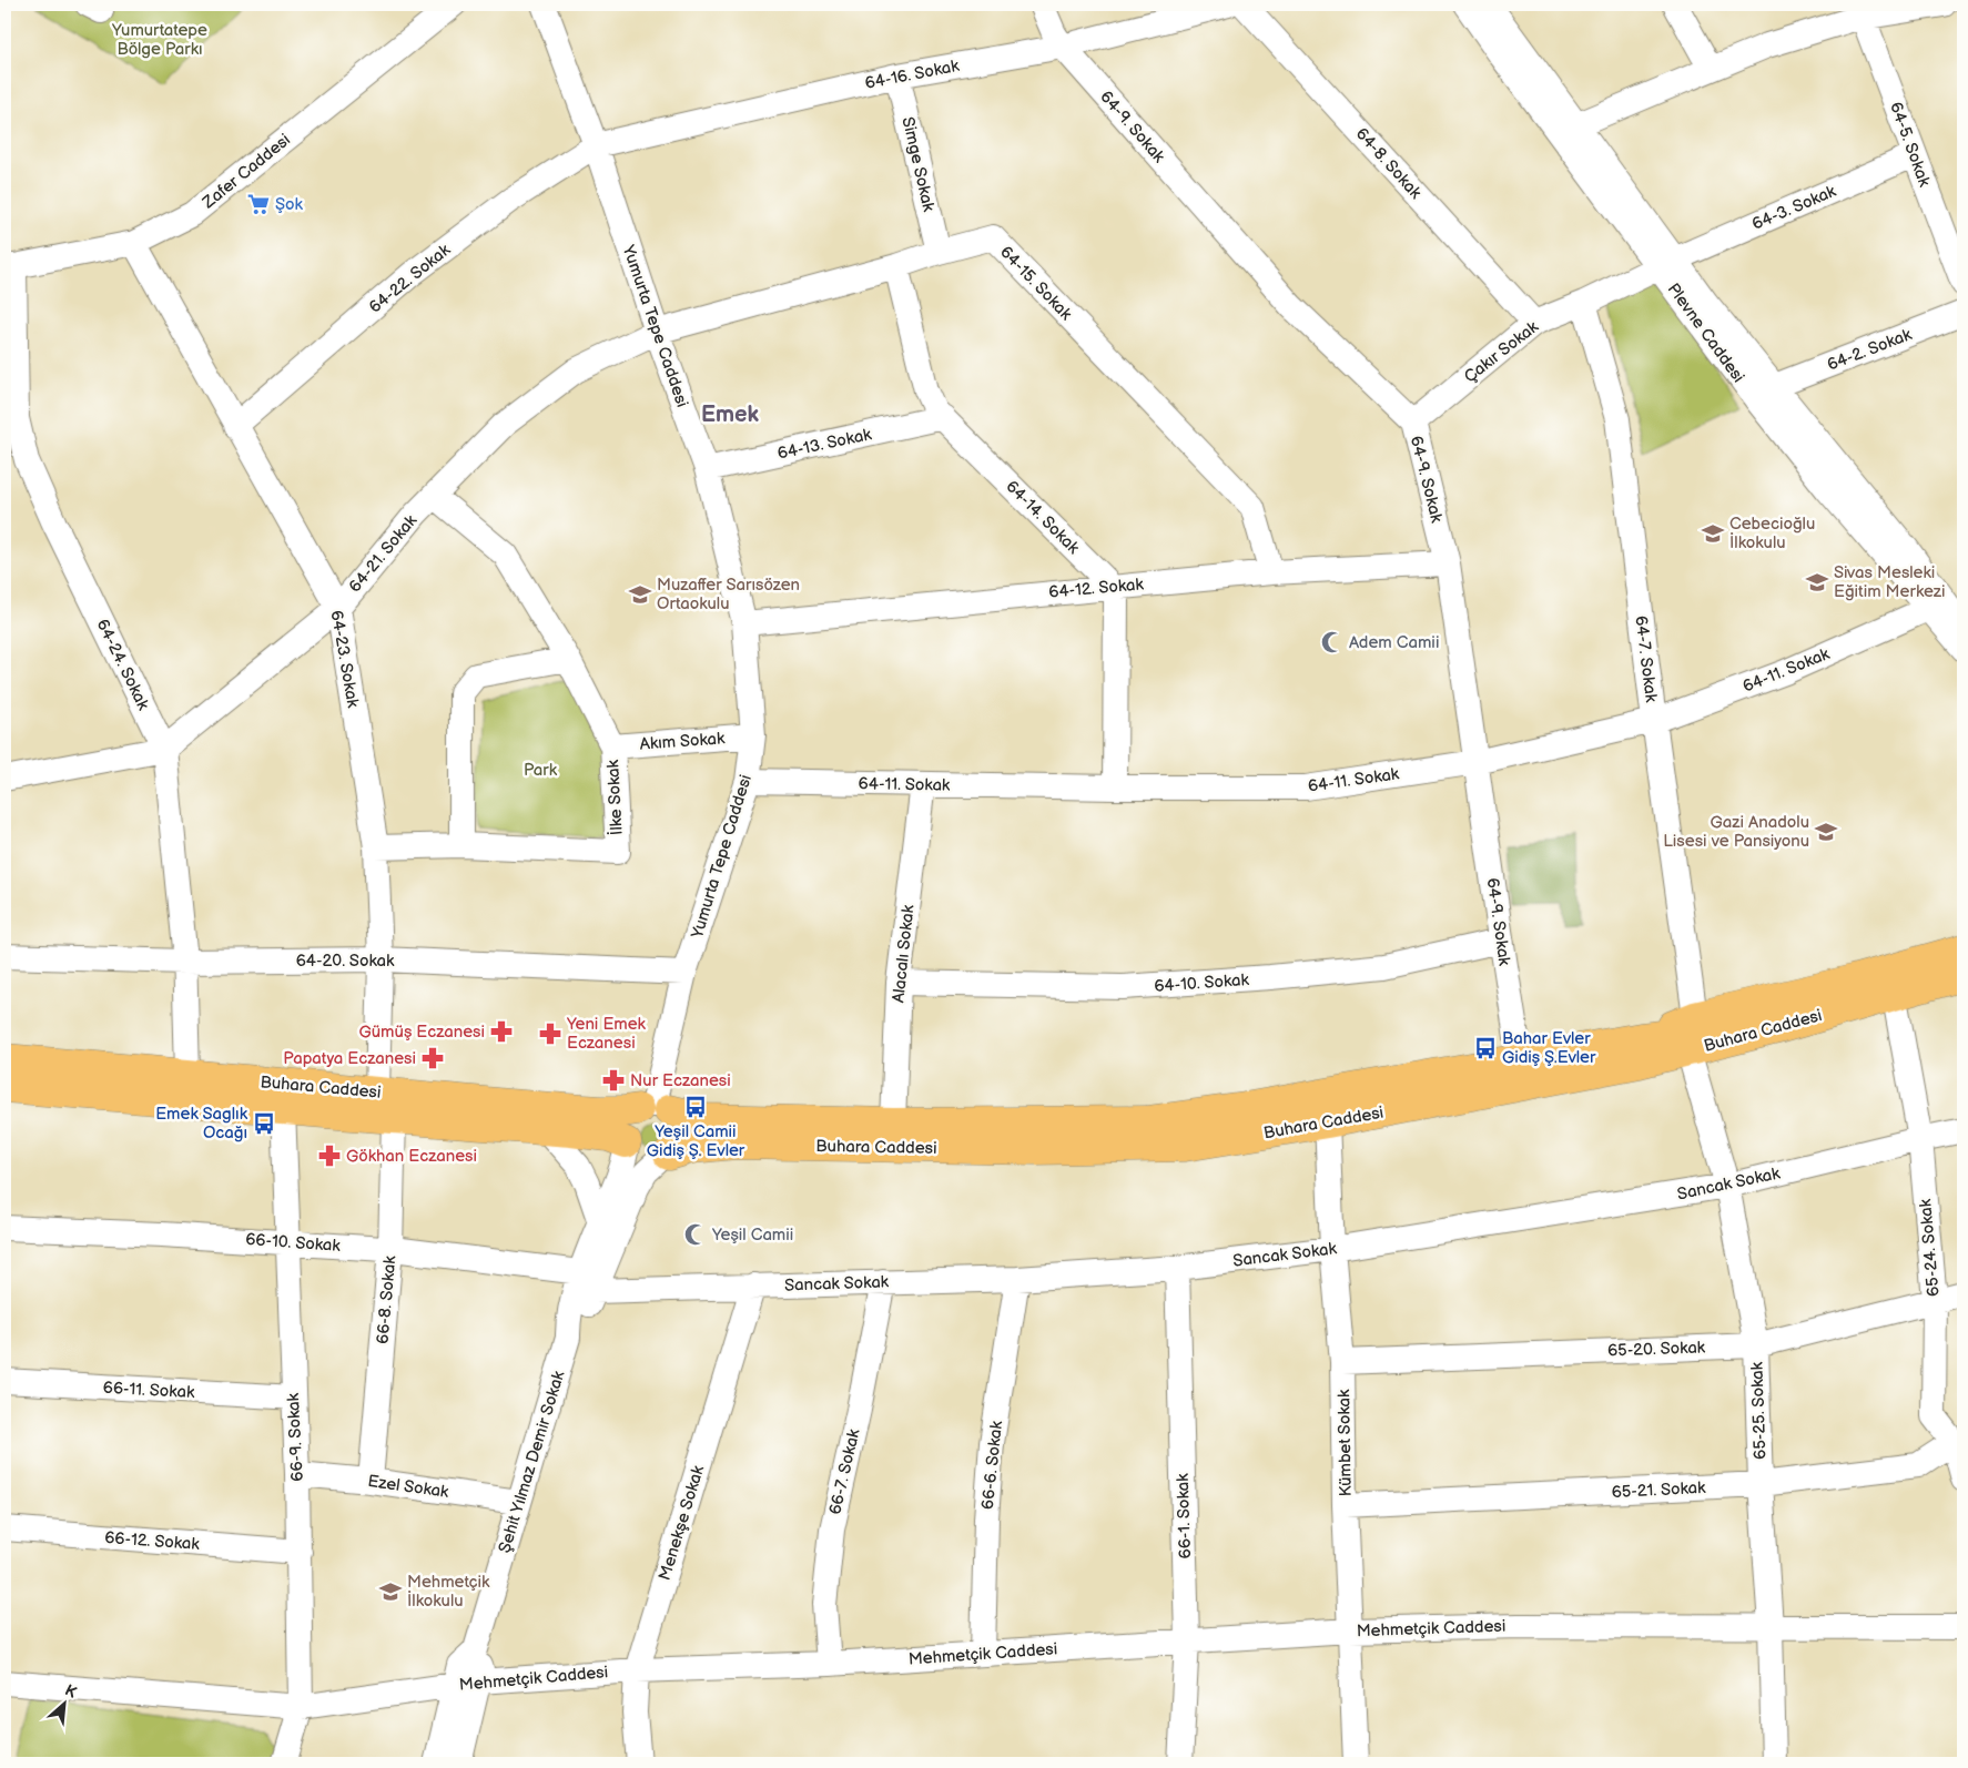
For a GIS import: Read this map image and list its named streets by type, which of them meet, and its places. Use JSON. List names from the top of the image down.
{
  "streets": {
    "main road": ["Buhara Caddesi"],
    "street": [
      "64-16. Sokak",
      "64-9. Sokak",
      "64-5. Sokak",
      "64-8. Sokak",
      "Simge Sokak",
      "Zafer Caddesi",
      "64-3. Sokak",
      "64-22. Sokak",
      "64-15. Sokak",
      "Yumurta Tepe Caddesi",
      "Plevne Caddesi",
      "64-2. Sokak",
      "Çakır Sokak",
      "64-13. Sokak",
      "64-14. Sokak",
      "64-21. Sokak",
      "64-12. Sokak",
      "64-23. Sokak",
      "64-7. Sokak",
      "64-24. Sokak",
      "64-11. Sokak",
      "Akım Sokak",
      "İlke Sokak",
      "Alacalı Sokak",
      "64-20. Sokak",
      "64-10. Sokak",
      "Sancak Sokak",
      "66-10. Sokak",
      "65-24. Sokak",
      "66-8. Sokak",
      "65-20. Sokak",
      "66-11. Sokak",
      "65-25. Sokak",
      "66-9. Sokak",
      "Kümbet Sokak",
      "Şehit Yılmaz Demir Sokak",
      "66-6. Sokak",
      "66-7. Sokak",
      "Ezel Sokak",
      "65-21. Sokak",
      "66-1. Sokak",
      "Menekşe Sokak",
      "66-12. Sokak",
      "Mehmetçik Caddesi"
    ]
  },
  "crossings": [
    ["64-16. Sokak", "64-9. Sokak"],
    ["64-16. Sokak", "Simge Sokak"],
    ["64-16. Sokak", "64-22. Sokak"],
    ["64-16. Sokak", "Yumurta Tepe Caddesi"],
    ["64-9. Sokak", "Çakır Sokak"],
    ["64-9. Sokak", "64-12. Sokak"],
    ["64-9. Sokak", "64-11. Sokak"],
    ["64-9. Sokak", "64-10. Sokak"],
    ["64-9. Sokak", "Buhara Caddesi"],
    ["64-5. Sokak", "64-3. Sokak"],
    ["64-8. Sokak", "Çakır Sokak"],
    ["Simge Sokak", "64-15. Sokak"],
    ["Zafer Caddesi", "64-23. Sokak"],
    ["Zafer Caddesi", "64-24. Sokak"],
    ["64-3. Sokak", "Plevne Caddesi"],
    ["64-3. Sokak", "Çakır Sokak"],
    ["64-22. Sokak", "Yumurta Tepe Caddesi"],
    ["64-22. Sokak", "64-23. Sokak"],
    ["64-15. Sokak", "Yumurta Tepe Caddesi"],
    ["64-15. Sokak", "64-14. Sokak"],
    ["64-15. Sokak", "64-21. Sokak"],
    ["64-15. Sokak", "64-12. Sokak"],
    ["Yumurta Tepe Caddesi", "64-13. Sokak"],
    ["Yumurta Tepe Caddesi", "64-21. Sokak"],
    ["Yumurta Tepe Caddesi", "64-12. Sokak"],
    ["Yumurta Tepe Caddesi", "64-11. Sokak"],
    ["Yumurta Tepe Caddesi", "Akım Sokak"],
    ["Yumurta Tepe Caddesi", "64-20. Sokak"],
    ["Yumurta Tepe Caddesi", "Buhara Caddesi"],
    ["Yumurta Tepe Caddesi", "Şehit Yılmaz Demir Sokak"],
    ["Plevne Caddesi", "64-2. Sokak"],
    ["Plevne Caddesi", "Çakır Sokak"],
    ["Plevne Caddesi", "64-11. Sokak"],
    ["Çakır Sokak", "64-7. Sokak"],
    ["64-13. Sokak", "64-14. Sokak"],
    ["64-14. Sokak", "64-12. Sokak"],
    ["64-14. Sokak", "64-11. Sokak"],
    ["64-21. Sokak", "64-23. Sokak"],
    ["64-21. Sokak", "64-24. Sokak"],
    ["64-21. Sokak", "İlke Sokak"],
    ["64-23. Sokak", "İlke Sokak"],
    ["64-23. Sokak", "64-20. Sokak"],
    ["64-23. Sokak", "Buhara Caddesi"],
    ["64-7. Sokak", "64-11. Sokak"],
    ["64-24. Sokak", "64-20. Sokak"],
    ["64-24. Sokak", "Buhara Caddesi"],
    ["64-11. Sokak", "Alacalı Sokak"],
    ["Akım Sokak", "İlke Sokak"],
    ["Alacalı Sokak", "64-10. Sokak"],
    ["Alacalı Sokak", "Buhara Caddesi"],
    ["Buhara Caddesi", "66-8. Sokak"],
    ["Buhara Caddesi", "66-9. Sokak"],
    ["Buhara Caddesi", "Kümbet Sokak"],
    ["Buhara Caddesi", "Şehit Yılmaz Demir Sokak"],
    ["Sancak Sokak", "66-10. Sokak"],
    ["Sancak Sokak", "65-24. Sokak"],
    ["Sancak Sokak", "65-25. Sokak"],
    ["Sancak Sokak", "Kümbet Sokak"],
    ["Sancak Sokak", "Şehit Yılmaz Demir Sokak"],
    ["Sancak Sokak", "66-6. Sokak"],
    ["Sancak Sokak", "66-7. Sokak"],
    ["Sancak Sokak", "66-1. Sokak"],
    ["Sancak Sokak", "Menekşe Sokak"],
    ["66-10. Sokak", "66-8. Sokak"],
    ["66-10. Sokak", "66-9. Sokak"],
    ["66-10. Sokak", "Şehit Yılmaz Demir Sokak"],
    ["65-24. Sokak", "65-20. Sokak"],
    ["65-24. Sokak", "65-21. Sokak"],
    ["66-8. Sokak", "Ezel Sokak"],
    ["65-20. Sokak", "65-25. Sokak"],
    ["65-20. Sokak", "Kümbet Sokak"],
    ["66-11. Sokak", "66-9. Sokak"],
    ["65-25. Sokak", "65-21. Sokak"],
    ["65-25. Sokak", "Mehmetçik Caddesi"],
    ["66-9. Sokak", "Ezel Sokak"],
    ["66-9. Sokak", "66-12. Sokak"],
    ["66-9. Sokak", "Mehmetçik Caddesi"],
    ["Kümbet Sokak", "65-21. Sokak"],
    ["Kümbet Sokak", "Mehmetçik Caddesi"],
    ["Şehit Yılmaz Demir Sokak", "Ezel Sokak"],
    ["Şehit Yılmaz Demir Sokak", "Mehmetçik Caddesi"],
    ["66-6. Sokak", "Mehmetçik Caddesi"],
    ["66-7. Sokak", "Mehmetçik Caddesi"],
    ["66-1. Sokak", "Mehmetçik Caddesi"],
    ["Menekşe Sokak", "Mehmetçik Caddesi"]
  ],
  "districts": ["Emek"],
  "parks": ["Yumurtatepe Bölge Parkı", "Park"],
  "places": {
    "supermarket": ["Şok"],
    "school or university": [
      "Cebecioğlu İlkokulu",
      "Sivas Mesleki Eğitim Merkezi",
      "Muzaffer Sarısözen Ortaokulu",
      "Gazi Anadolu Lisesi ve Pansiyonu",
      "Mehmetçik İlkokulu"
    ],
    "mosque": ["Adem Camii", "Yeşil Camii"],
    "pharmacy": [
      "Gümüş Eczanesi",
      "Yeni Emek Eczanesi",
      "Papatya Eczanesi",
      "Nur Eczanesi",
      "Gökhan Eczanesi"
    ],
    "bus stop": ["Bahar Evler Gidiş Ş.Evler", "Yeşil Camii Gidiş Ş. Evler", "Emek Saglık Ocağı"]
  },
  "north": "top right"
}
